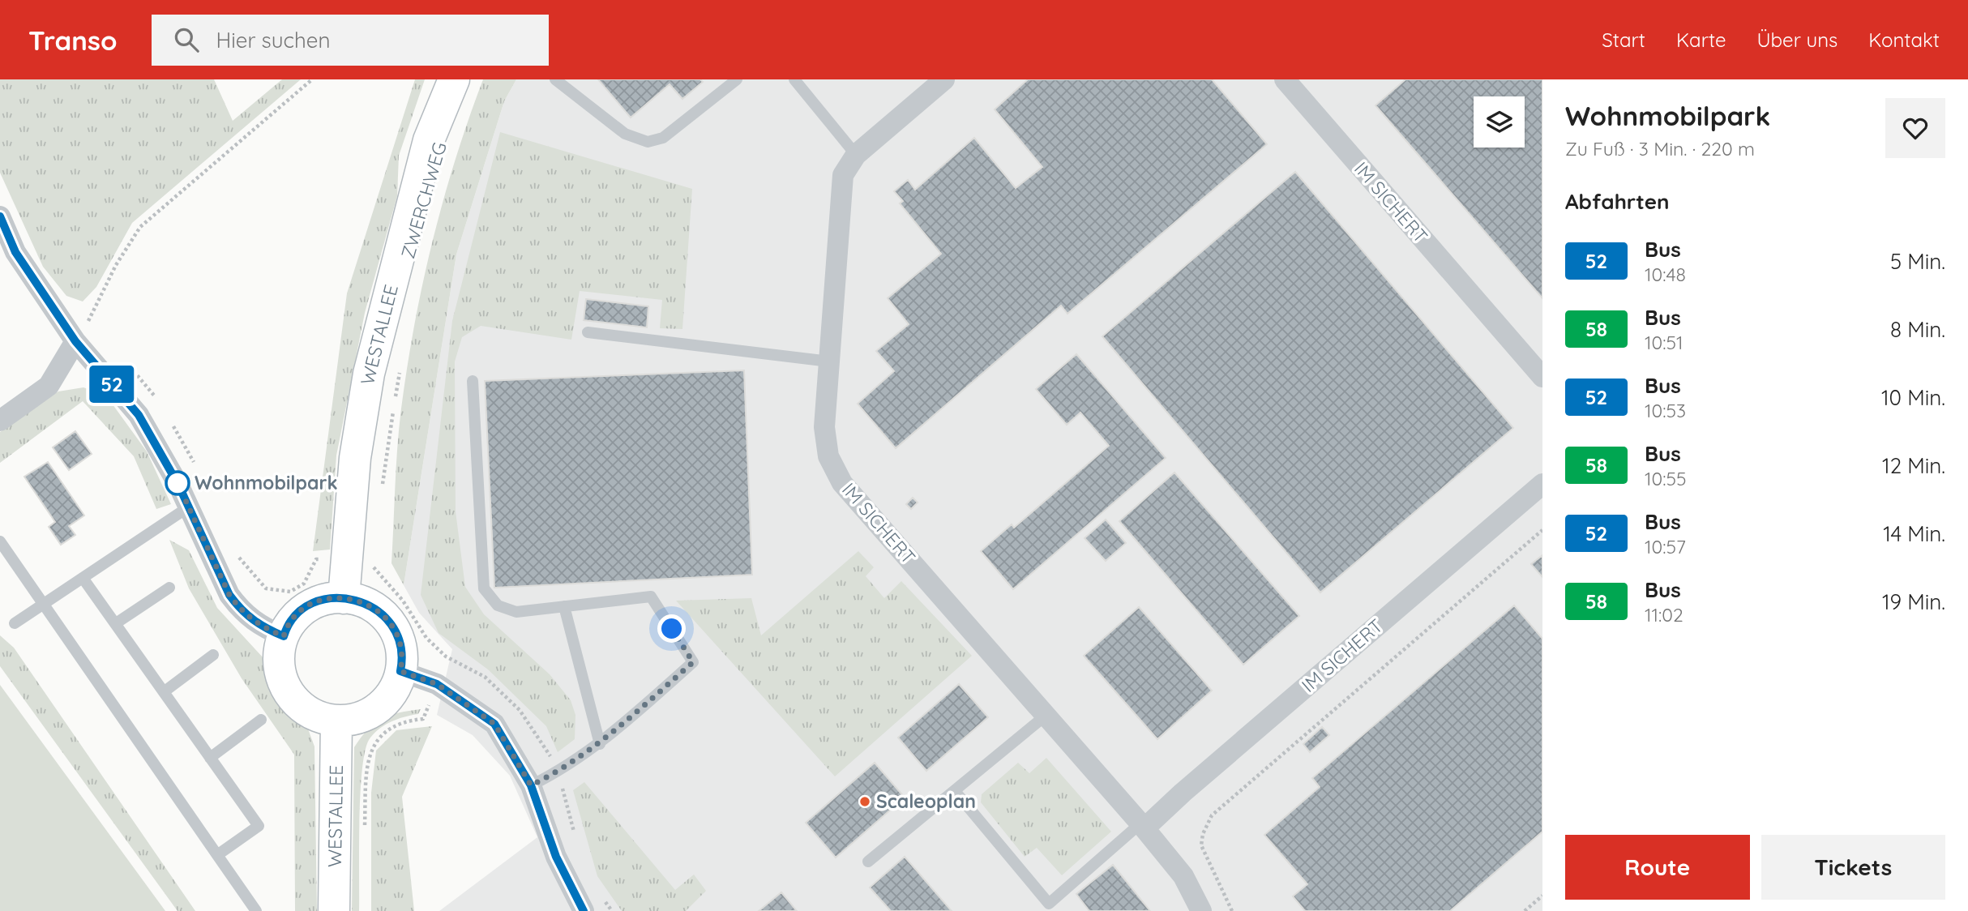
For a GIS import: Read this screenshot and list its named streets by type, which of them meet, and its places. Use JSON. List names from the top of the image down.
{
  "streets": {
    "main road": ["WESTALLEE"],
    "street": ["IM SICHERT"]
  },
  "places": ["Wohnmobilpark", "Scaleoplan"],
  "lines": ["bus line 52"],
  "page": {
    "header": "Transo",
    "search": "Hier suchen",
    "nav": [
      "Start",
      "Karte",
      "Über uns",
      "Kontakt"
    ],
    "on_map": "52",
    "heading": [
      ["Wohnmobilpark", "Zu Fuß · 3 Min. · 220 m"],
      "Abfahrten"
    ],
    "list": [
      {
        "mark": "52",
        "name": "Bus",
        "note": "10:48",
        "value": "5 Min."
      },
      {
        "mark": "58",
        "name": "Bus",
        "note": "10:51",
        "value": "8 Min."
      },
      {
        "mark": "52",
        "name": "Bus",
        "note": "10:53",
        "value": "10 Min."
      },
      {
        "mark": "58",
        "name": "Bus",
        "note": "10:55",
        "value": "12 Min."
      },
      {
        "mark": "52",
        "name": "Bus",
        "note": "10:57",
        "value": "14 Min."
      },
      {
        "mark": "58",
        "name": "Bus",
        "note": "11:02",
        "value": "19 Min."
      }
    ],
    "buttons": ["Route", "Tickets"]
  }
}
